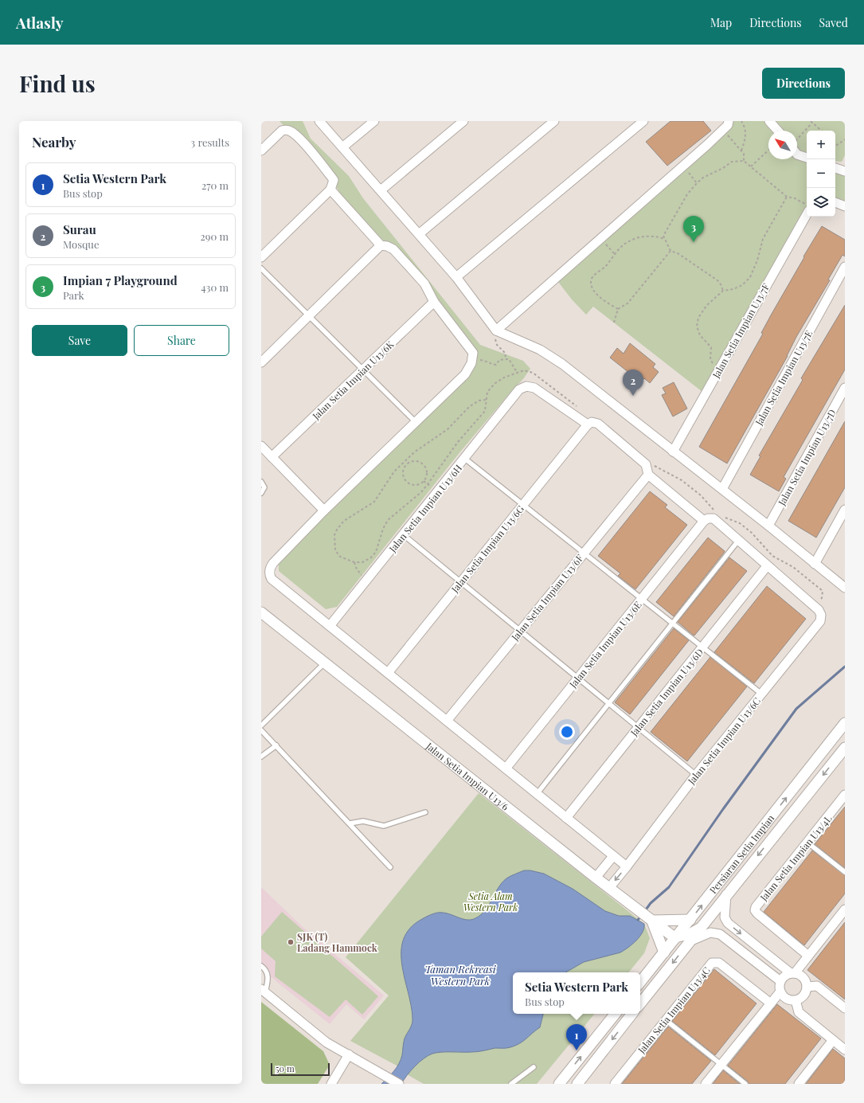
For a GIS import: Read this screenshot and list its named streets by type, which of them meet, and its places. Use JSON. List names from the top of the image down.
{
  "streets": {
    "street": [
      "Jalan Setia Impian U13/7F",
      "Jalan Setia Impian U13/7E",
      "Jalan Setia Impian U13/6K",
      "Jalan Setia Impian U13/7D",
      "Jalan Setia Impian U13/6H",
      "Jalan Setia Impian U13/6G",
      "Jalan Setia Impian U13/6F",
      "Jalan Setia Impian U13/6E",
      "Jalan Setia Impian U13/6D",
      "Jalan Setia Impian U13/6C",
      "Jalan Setia Impian U13/6",
      "Persiaran Setia Impian",
      "Jalan Setia Impian U13/4L",
      "Jalan Setia Impian U13/4C"
    ]
  },
  "crossings": [
    ["Jalan Setia Impian U13/6H", "Jalan Setia Impian U13/6G"],
    ["Jalan Setia Impian U13/6C", "Jalan Setia Impian U13/6"],
    ["Jalan Setia Impian U13/6", "Persiaran Setia Impian"]
  ],
  "water": ["Taman Rekreasi Western Park"],
  "parks": ["Setia Alam Western Park"],
  "places": ["SJK (T) Ladang Hammock"],
  "scale_bar": "50 m",
  "north": "top left",
  "page": {
    "header": "Atlasly",
    "nav": ["Map", "Directions", "Saved"],
    "buttons": [
      "Directions",
      ["Save", "Share"]
    ],
    "title": "Find us",
    "heading": ["Nearby", "3 results"],
    "map_buttons": ["+", "−"],
    "list": [
      {
        "mark": "1",
        "name": "Setia Western Park",
        "note": "Bus stop",
        "value": "270 m"
      },
      {
        "mark": "2",
        "name": "Surau",
        "note": "Mosque",
        "value": "290 m"
      },
      {
        "mark": "3",
        "name": "Impian 7 Playground",
        "note": "Park",
        "value": "430 m"
      }
    ],
    "pins": ["3", "2", "1"],
    "popup": ["Setia Western Park", "Bus stop"],
    "scale": "50 m"
  }
}
